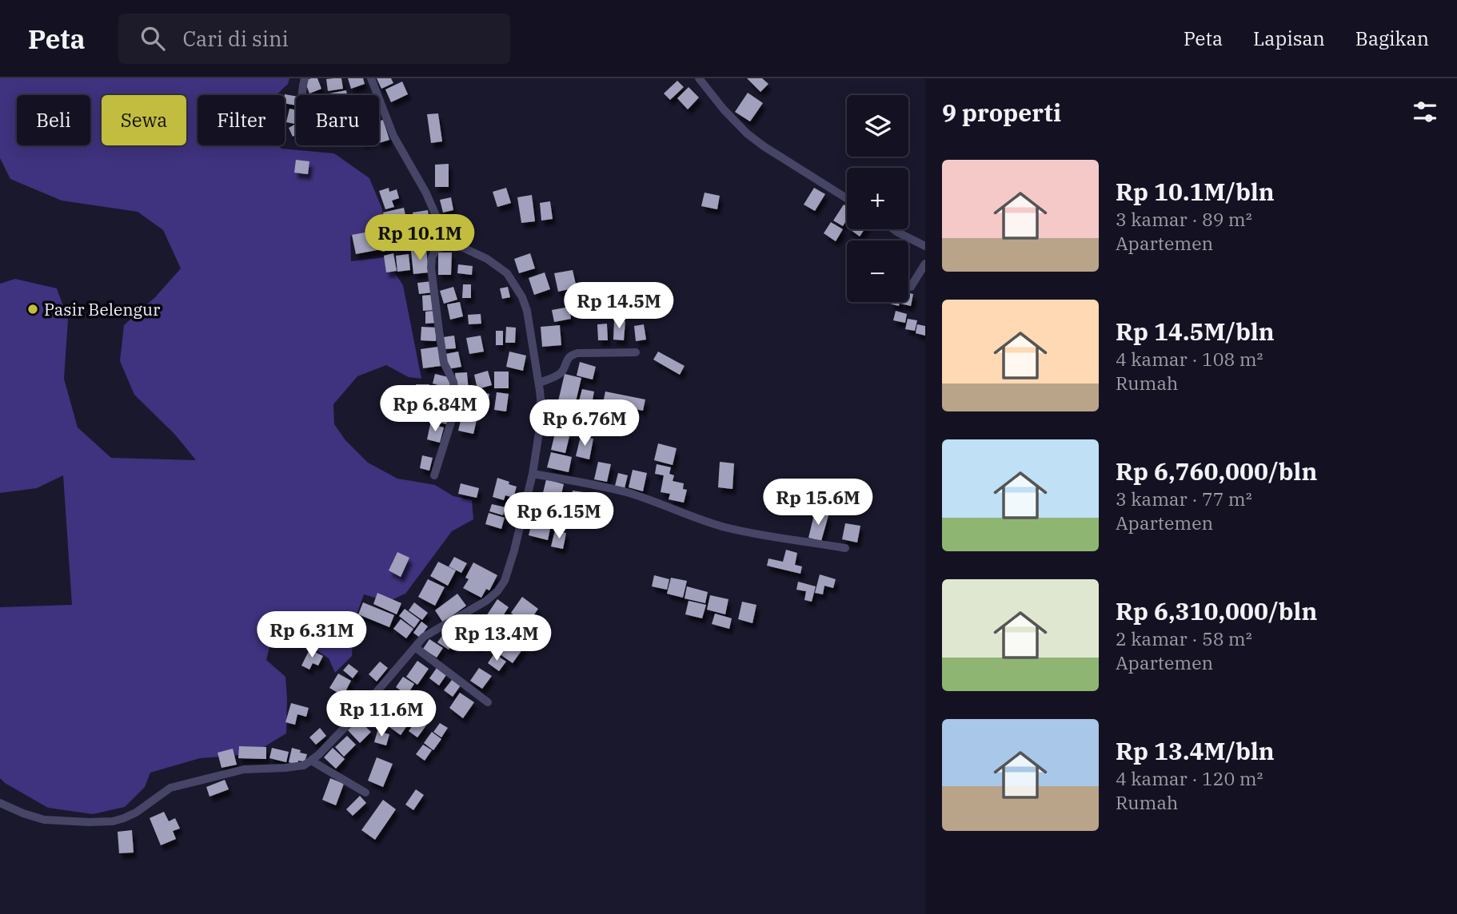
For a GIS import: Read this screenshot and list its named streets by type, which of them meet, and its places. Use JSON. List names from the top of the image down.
{
  "places": ["Pasir Belengur"],
  "page": {
    "header": "Peta",
    "search": "Cari di sini",
    "nav": ["Peta", "Lapisan", "Bagikan"],
    "heading": "9 properti",
    "map_buttons": ["+", "−"],
    "chip": [
      "Beli",
      "Sewa",
      "Filter",
      "Baru"
    ],
    "list": [
      {
        "name": "Rp 10.1M/bln",
        "note": "3 kamar · 89 m² · Apartemen"
      },
      {
        "name": "Rp 14.5M/bln",
        "note": "4 kamar · 108 m² · Rumah"
      },
      {
        "name": "Rp 6,760,000/bln",
        "note": "3 kamar · 77 m² · Apartemen"
      },
      {
        "name": "Rp 6,310,000/bln",
        "note": "2 kamar · 58 m² · Apartemen"
      },
      {
        "name": "Rp 13.4M/bln",
        "note": "4 kamar · 120 m² · Rumah"
      }
    ],
    "price": [
      "Rp 10.1M",
      "Rp 14.5M",
      "Rp 6.84M",
      "Rp 6.76M",
      "Rp 15.6M",
      "Rp 6.15M",
      "Rp 6.31M",
      "Rp 13.4M",
      "Rp 11.6M"
    ]
  }
}
